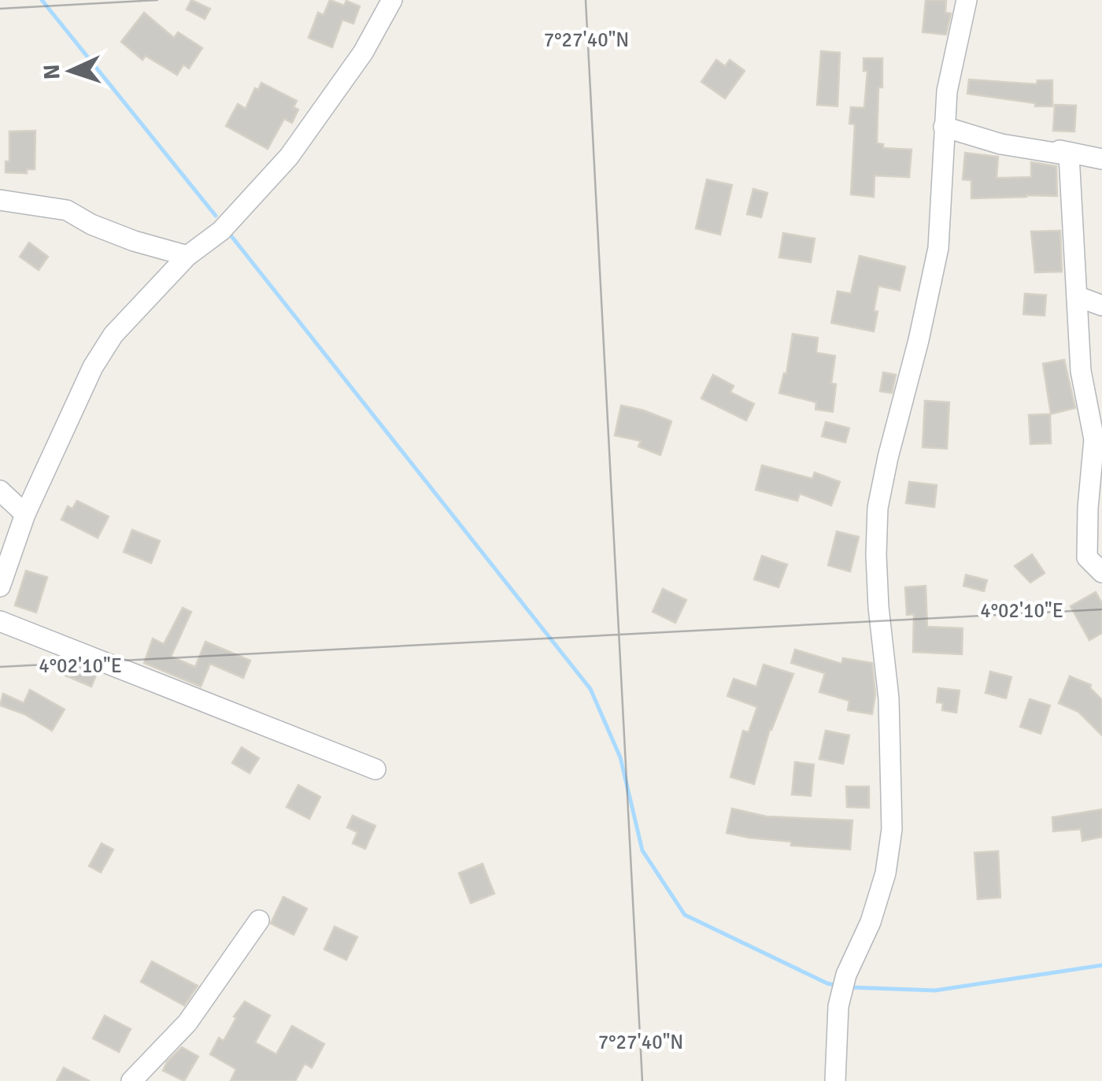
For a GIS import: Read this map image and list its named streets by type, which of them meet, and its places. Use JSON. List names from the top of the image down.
{
  "north": "left",
  "coordinates": ["7°27'40\"N", "4°02'10\"E"]
}
